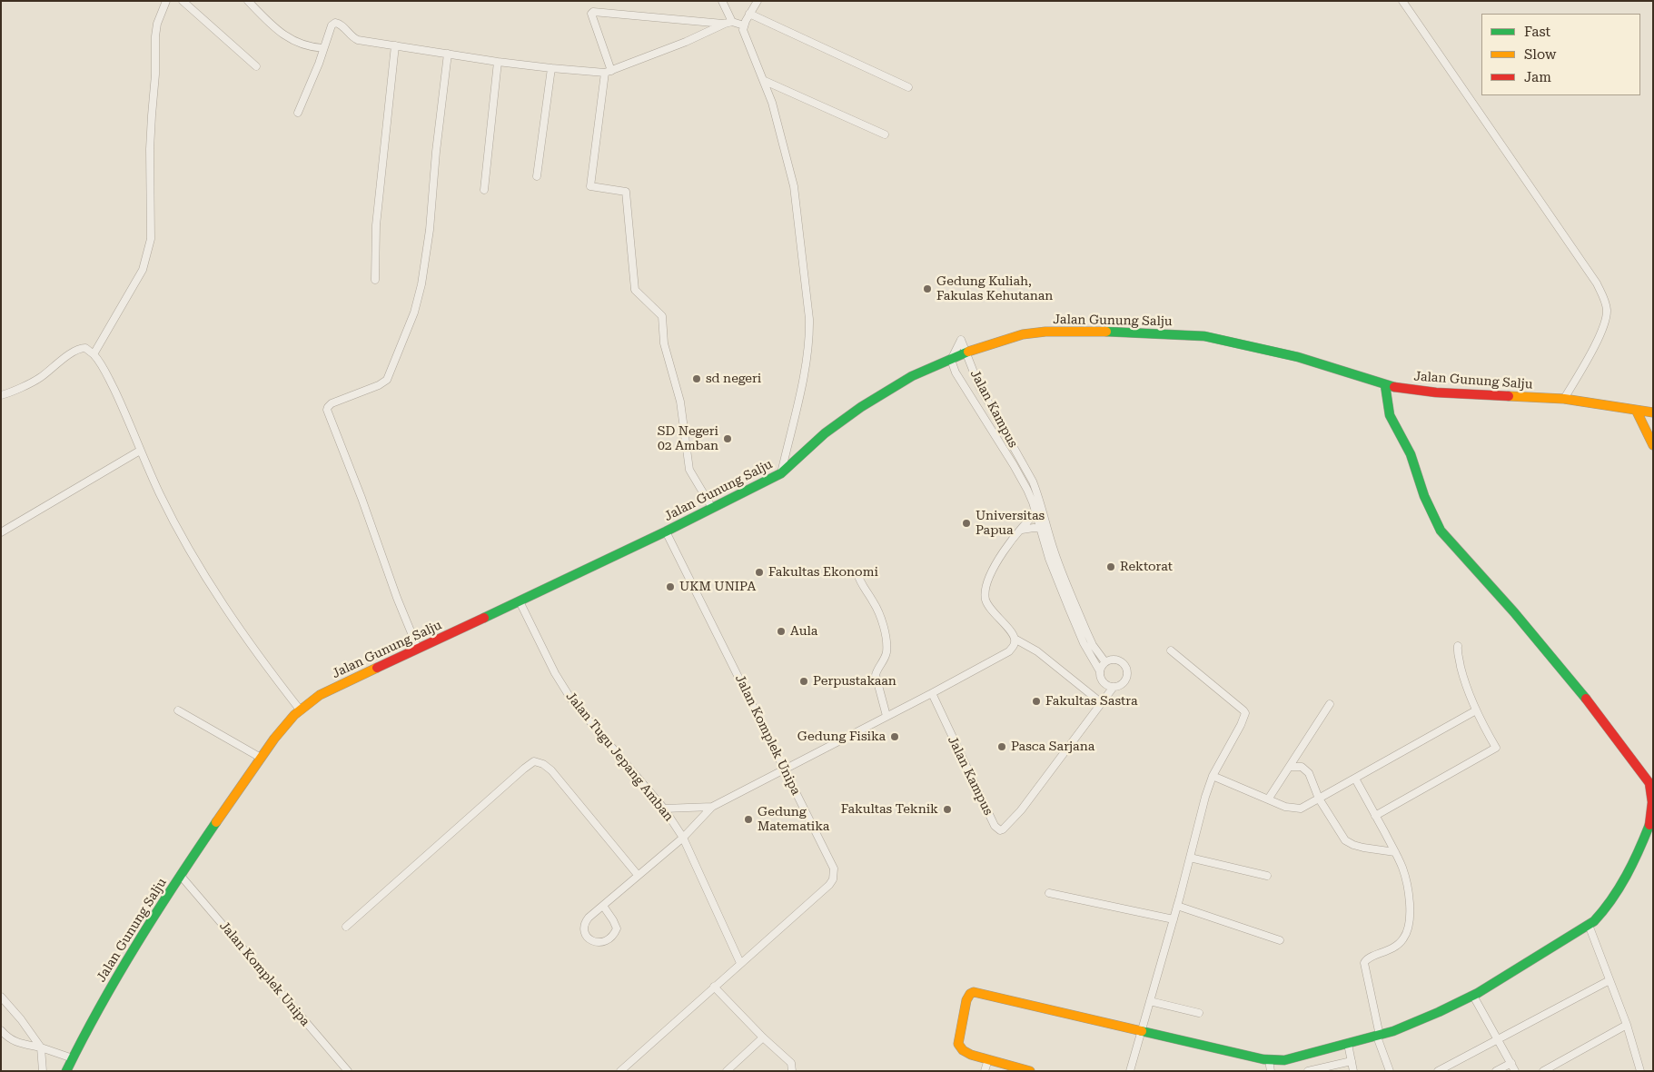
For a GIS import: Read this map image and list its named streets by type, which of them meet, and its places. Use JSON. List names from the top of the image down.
{
  "streets": {
    "main road": ["Jalan Gunung Salju"],
    "street": ["Jalan Kampus", "Jalan Komplek Unipa", "Jalan Tugu Jepang Amban"]
  },
  "crossings": [
    ["Jalan Gunung Salju", "Jalan Kampus"],
    ["Jalan Gunung Salju", "Jalan Komplek Unipa"],
    ["Jalan Gunung Salju", "Jalan Tugu Jepang Amban"],
    ["Jalan Komplek Unipa", "Jalan Tugu Jepang Amban"]
  ],
  "places": [
    "Gedung Kuliah, Fakulas Kehutanan",
    "sd negeri",
    "SD Negeri 02 Amban",
    "Universitas Papua",
    "Rektorat",
    "Fakultas Ekonomi",
    "UKM UNIPA",
    "Aula",
    "Perpustakaan",
    "Fakultas Sastra",
    "Gedung Fisika",
    "Pasca Sarjana",
    "Fakultas Teknik",
    "Gedung Matematika"
  ],
  "legend": ["Fast", "Slow", "Jam"]
}
